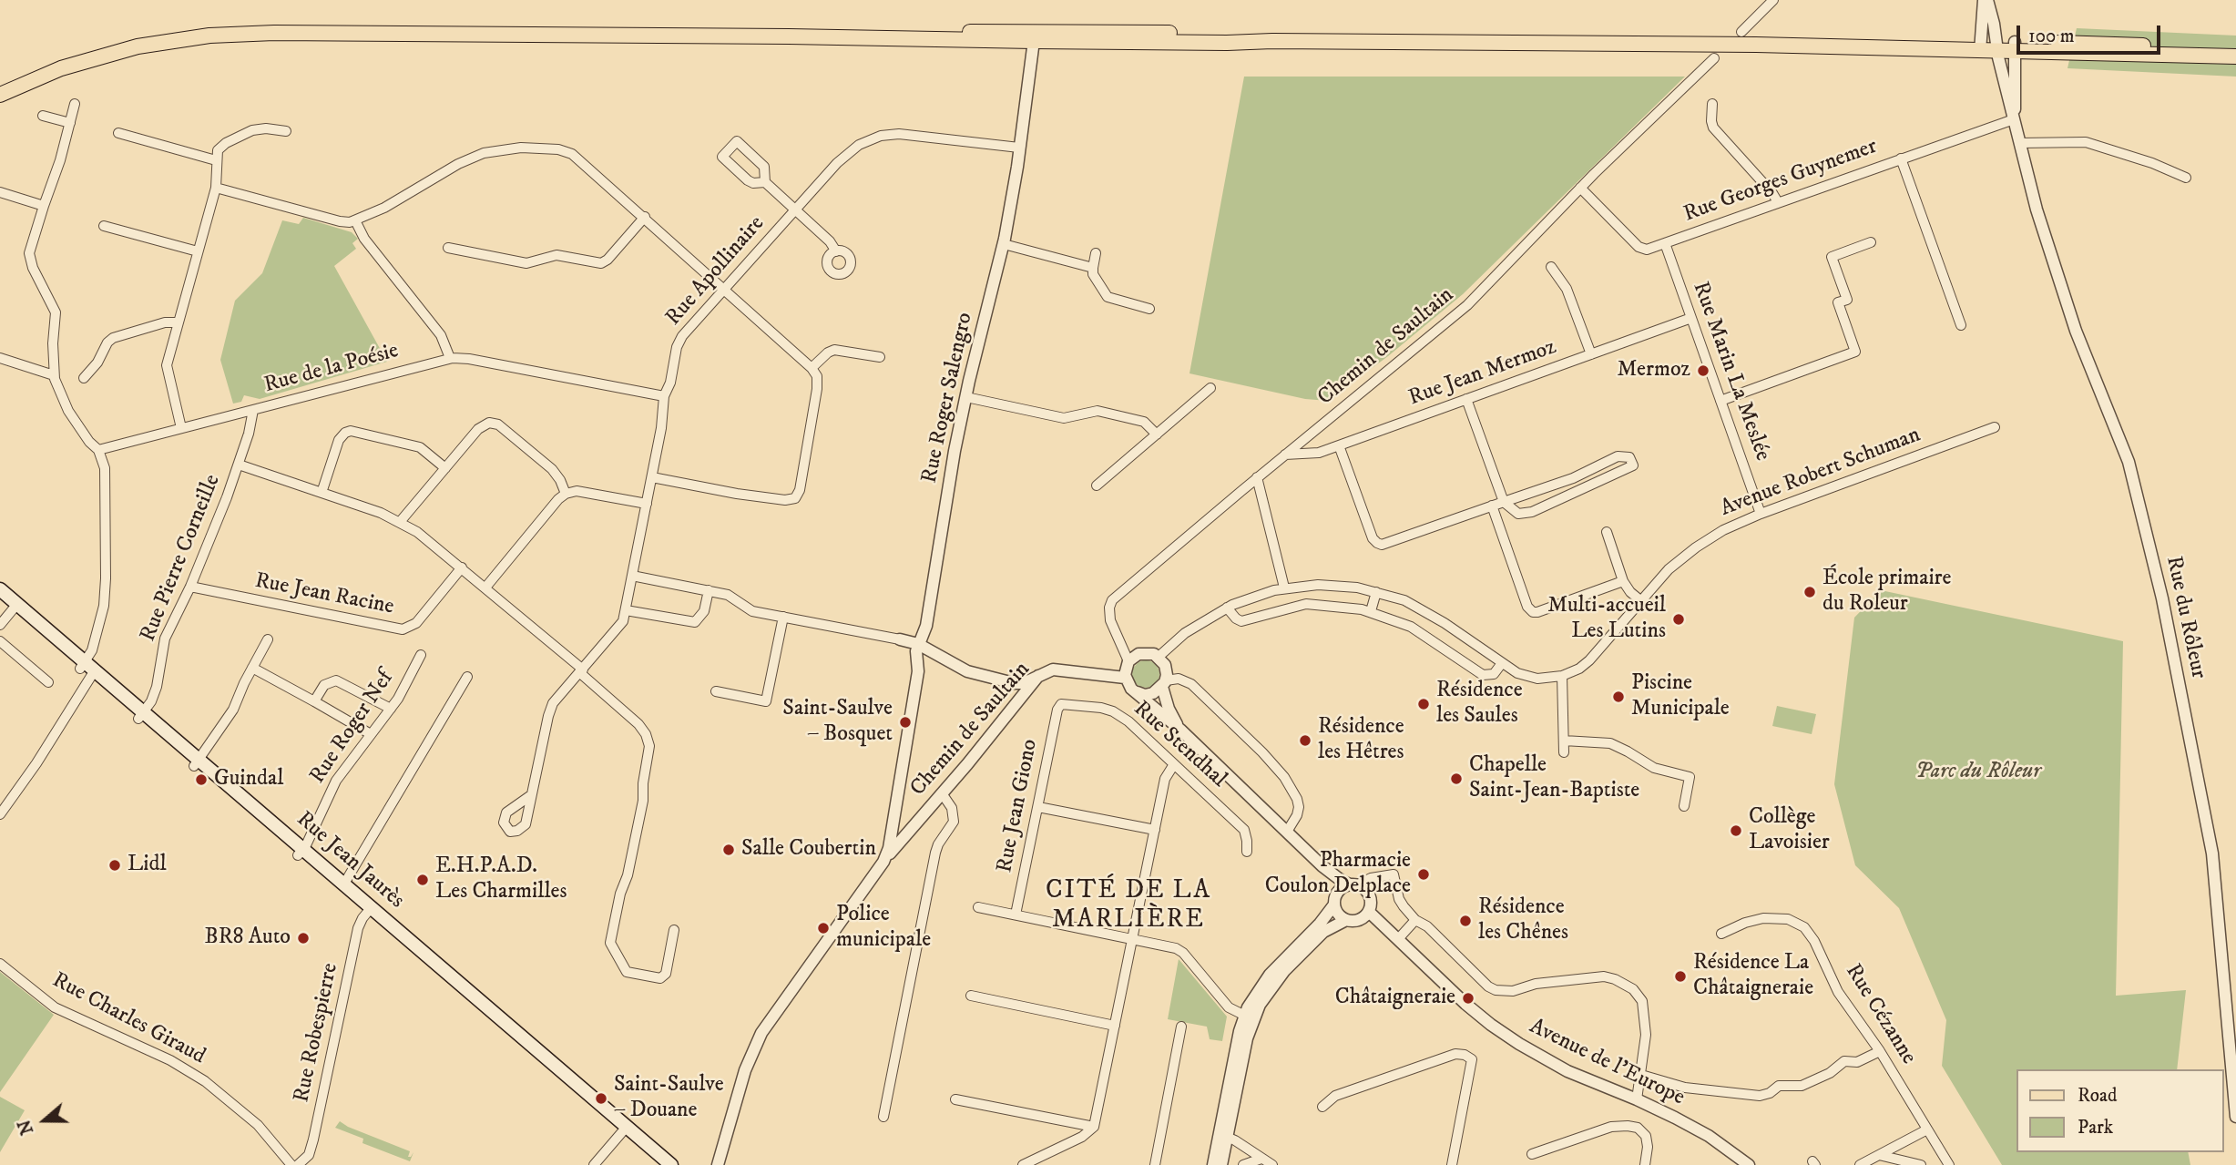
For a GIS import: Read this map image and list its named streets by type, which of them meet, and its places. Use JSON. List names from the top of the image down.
{
  "streets": {
    "main road": ["Rue Jean Jaurès"],
    "street": [
      "Rue Georges Guynemer",
      "Rue Apollinaire",
      "Chemin de Saultain",
      "Rue de la Poésie",
      "Rue Marin La Meslée",
      "Rue Jean Mermoz",
      "Rue Roger Salengro",
      "Avenue Robert Schuman",
      "Rue Pierre Corneille",
      "Rue Jean Racine",
      "Rue du Rôleur",
      "Rue Roger Nef",
      "Rue Stendhal",
      "Rue Jean Giono",
      "Rue Cézanne",
      "Rue Charles Giraud",
      "Rue Robespierre",
      "Avenue de l'Europe"
    ]
  },
  "crossings": [
    ["Rue Georges Guynemer", "Chemin de Saultain"],
    ["Rue Georges Guynemer", "Rue Marin La Meslée"],
    ["Rue Georges Guynemer", "Rue du Rôleur"],
    ["Rue Apollinaire", "Rue de la Poésie"],
    ["Rue Apollinaire", "Rue Roger Salengro"],
    ["Chemin de Saultain", "Rue Jean Mermoz"],
    ["Rue de la Poésie", "Rue Pierre Corneille"],
    ["Rue Marin La Meslée", "Rue Jean Mermoz"],
    ["Rue Marin La Meslée", "Avenue Robert Schuman"],
    ["Rue Pierre Corneille", "Rue Jean Racine"],
    ["Rue Pierre Corneille", "Rue Jean Jaurès"],
    ["Rue Roger Nef", "Rue Jean Jaurès"],
    ["Rue Stendhal", "Rue Jean Giono"],
    ["Rue Jean Jaurès", "Rue Robespierre"]
  ],
  "districts": ["CITÉ DE LA MARLIÈRE"],
  "parks": ["Parc du Rôleur"],
  "places": [
    "Mermoz",
    "École primaire du Roleur",
    "Multi-accueil Les Lutins",
    "Piscine Municipale",
    "Résidence les Saules",
    "Saint-Saulve – Bosquet",
    "Résidence les Hêtres",
    "Chapelle Saint-Jean-Baptiste",
    "Guindal",
    "Collège Lavoisier",
    "Salle Coubertin",
    "Lidl",
    "Pharmacie Coulon Delplace",
    "E.H.P.A.D. Les Charmilles",
    "Résidence les Chênes",
    "Police municipale",
    "BR8 Auto",
    "Résidence La Châtaigneraie",
    "Châtaigneraie",
    "Saint-Saulve – Douane"
  ],
  "legend": ["Road", "Park"],
  "scale_bar": "100 m",
  "north": "left"
}
